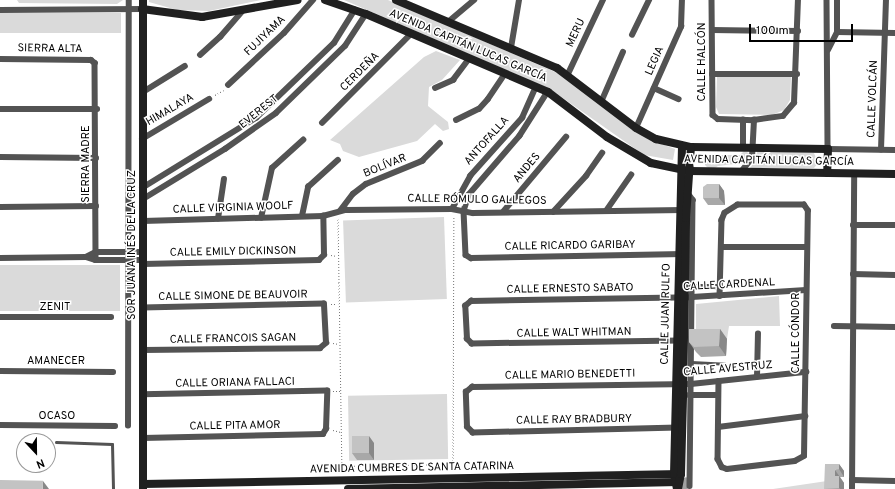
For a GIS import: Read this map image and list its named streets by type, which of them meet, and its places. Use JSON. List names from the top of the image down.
{
  "streets": {
    "street": [
      "MERU",
      "FUJIYAMA",
      "AVENIDA CAPITÁN LUCAS GARCÍA",
      "SIERRA ALTA",
      "LEGIA",
      "CALLE HALCÓN",
      "CERDEÑA",
      "CALLE VOLCÁN",
      "HIMALAYA",
      "EVEREST",
      "ANTOFALLA",
      "SIERRA MADRE",
      "BOLÍVAR",
      "ANDES",
      "CALLE RÓMULO GALLEGOS",
      "CALLE VIRGINIA WOOLF",
      "SOR JUANA INÉS DE LA CRUZ",
      "CALLE RICARDO GARIBAY",
      "CALLE EMILY DICKINSON",
      "CALLE CARDENAL",
      "CALLE ERNESTO SABATO",
      "CALLE SIMONE DE BEAUVOIR",
      "ZENIT",
      "CALLE JUAN RULFO",
      "CALLE WALT WHITMAN",
      "CALLE CÓNDOR",
      "CALLE FRANCOIS SAGAN",
      "AMANECER",
      "CALLE AVESTRUZ",
      "CALLE MARIO BENEDETTI",
      "CALLE ORIANA FALLACI",
      "OCASO",
      "CALLE RAY BRADBURY",
      "CALLE PITA AMOR",
      "AVENIDA CUMBRES DE SANTA CATARINA"
    ]
  },
  "crossings": [
    ["MERU", "AVENIDA CAPITÁN LUCAS GARCÍA"],
    ["AVENIDA CAPITÁN LUCAS GARCÍA", "LEGIA"],
    ["AVENIDA CAPITÁN LUCAS GARCÍA", "CERDEÑA"],
    ["AVENIDA CAPITÁN LUCAS GARCÍA", "EVEREST"],
    ["AVENIDA CAPITÁN LUCAS GARCÍA", "ANTOFALLA"],
    ["AVENIDA CAPITÁN LUCAS GARCÍA", "CALLE JUAN RULFO"],
    ["SIERRA ALTA", "SIERRA MADRE"],
    ["HIMALAYA", "SOR JUANA INÉS DE LA CRUZ"],
    ["EVEREST", "SOR JUANA INÉS DE LA CRUZ"],
    ["ANTOFALLA", "CALLE RÓMULO GALLEGOS"],
    ["ANTOFALLA", "CALLE RICARDO GARIBAY"],
    ["BOLÍVAR", "CALLE RÓMULO GALLEGOS"],
    ["ANDES", "CALLE RÓMULO GALLEGOS"],
    ["CALLE RÓMULO GALLEGOS", "CALLE VIRGINIA WOOLF"],
    ["CALLE RÓMULO GALLEGOS", "CALLE RICARDO GARIBAY"],
    ["CALLE RÓMULO GALLEGOS", "CALLE EMILY DICKINSON"],
    ["CALLE RÓMULO GALLEGOS", "CALLE JUAN RULFO"],
    ["CALLE VIRGINIA WOOLF", "SOR JUANA INÉS DE LA CRUZ"],
    ["CALLE VIRGINIA WOOLF", "CALLE EMILY DICKINSON"],
    ["SOR JUANA INÉS DE LA CRUZ", "CALLE EMILY DICKINSON"],
    ["SOR JUANA INÉS DE LA CRUZ", "CALLE SIMONE DE BEAUVOIR"],
    ["SOR JUANA INÉS DE LA CRUZ", "CALLE FRANCOIS SAGAN"],
    ["SOR JUANA INÉS DE LA CRUZ", "CALLE ORIANA FALLACI"],
    ["SOR JUANA INÉS DE LA CRUZ", "CALLE PITA AMOR"],
    ["SOR JUANA INÉS DE LA CRUZ", "AVENIDA CUMBRES DE SANTA CATARINA"],
    ["CALLE RICARDO GARIBAY", "CALLE JUAN RULFO"],
    ["CALLE CARDENAL", "CALLE ERNESTO SABATO"],
    ["CALLE CARDENAL", "CALLE JUAN RULFO"],
    ["CALLE CARDENAL", "CALLE CÓNDOR"],
    ["CALLE ERNESTO SABATO", "CALLE JUAN RULFO"],
    ["CALLE ERNESTO SABATO", "CALLE WALT WHITMAN"],
    ["CALLE SIMONE DE BEAUVOIR", "CALLE FRANCOIS SAGAN"],
    ["CALLE JUAN RULFO", "CALLE WALT WHITMAN"],
    ["CALLE JUAN RULFO", "CALLE AVESTRUZ"],
    ["CALLE JUAN RULFO", "CALLE MARIO BENEDETTI"],
    ["CALLE JUAN RULFO", "CALLE RAY BRADBURY"],
    ["CALLE JUAN RULFO", "AVENIDA CUMBRES DE SANTA CATARINA"],
    ["CALLE CÓNDOR", "CALLE AVESTRUZ"],
    ["CALLE AVESTRUZ", "CALLE MARIO BENEDETTI"],
    ["CALLE MARIO BENEDETTI", "CALLE RAY BRADBURY"],
    ["CALLE ORIANA FALLACI", "CALLE PITA AMOR"]
  ],
  "scale_bar": "100 m",
  "north": "bottom"
}
